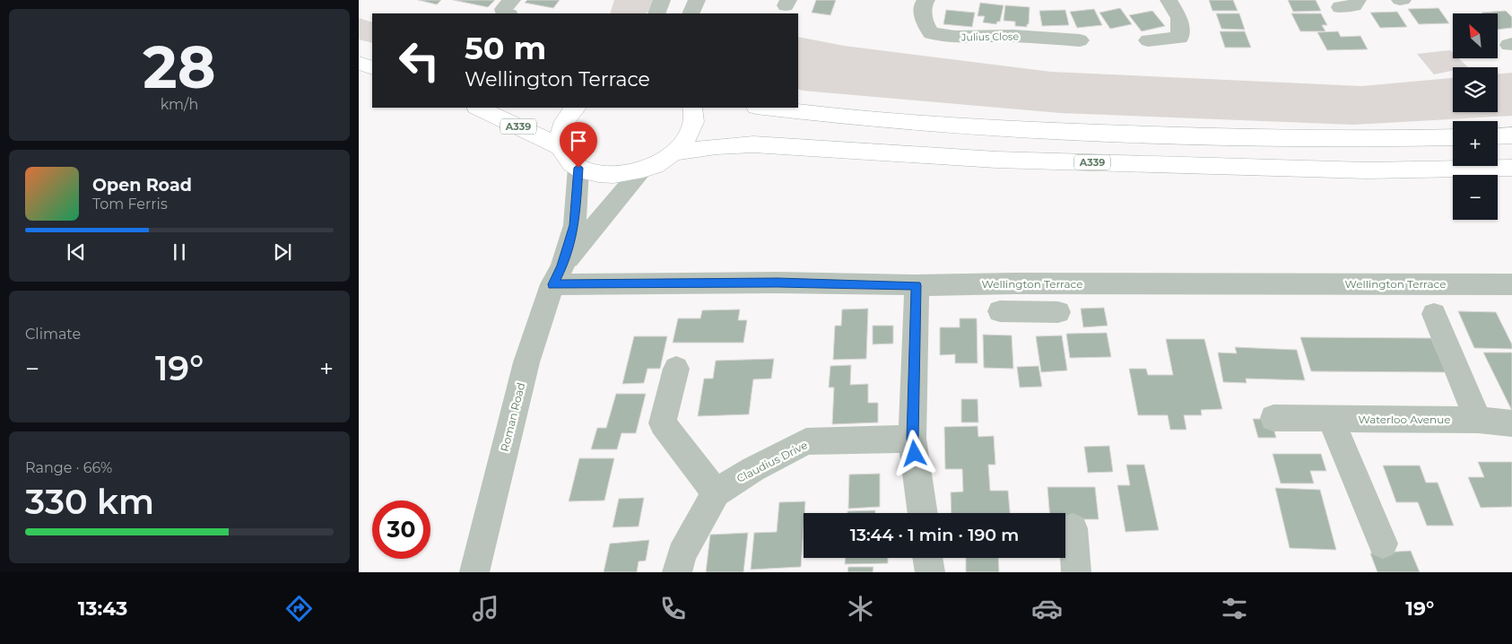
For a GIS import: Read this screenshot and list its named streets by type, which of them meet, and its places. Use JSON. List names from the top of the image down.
{
  "streets": {
    "highway": ["A339"],
    "street": [
      "Julius Close",
      "Wellington Terrace",
      "Roman Road",
      "Waterloo Avenue",
      "Claudius Drive"
    ]
  },
  "crossings": [
    ["Wellington Terrace", "Roman Road"]
  ],
  "north": "top left",
  "page": {
    "tile": [
      ["28", "km/h"],
      "Climate",
      ["Range · 66%", "330 km"]
    ],
    "map_buttons": ["+", "−"],
    "turn": ["50 m", "Wellington Terrace"],
    "song": ["Open Road", "Tom Ferris"],
    "heat": ["−", "19°", "+"],
    "limit": "30",
    "trip": "13:44 · 1 min · 190 m",
    "tabs": ["13:43", "19°"]
  }
}
